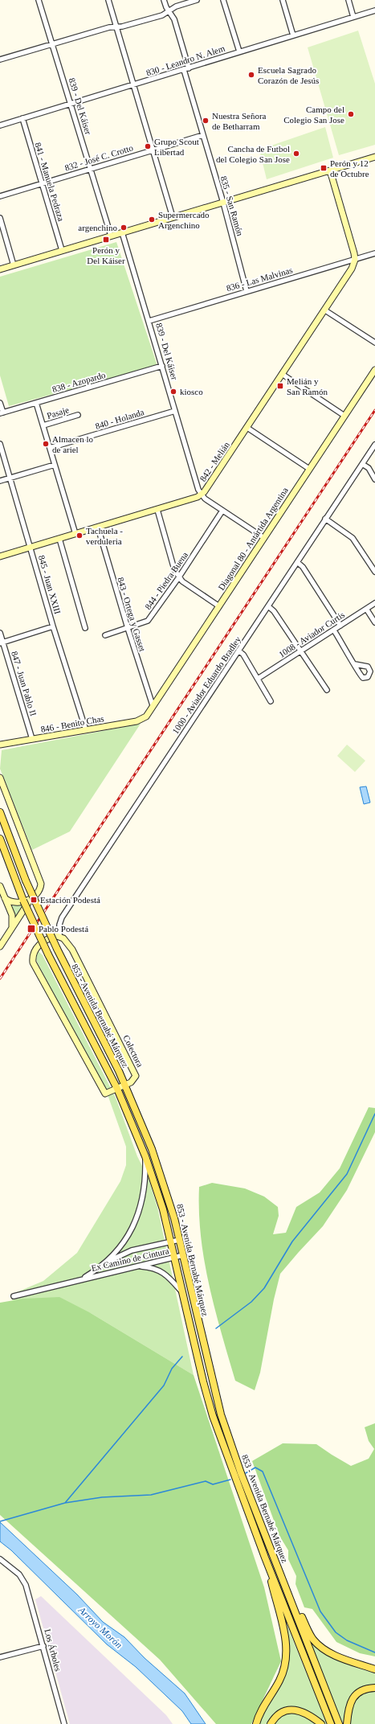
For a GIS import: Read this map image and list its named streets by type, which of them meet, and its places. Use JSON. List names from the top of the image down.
{
  "streets": {
    "main road": ["853 - Avenida Bernabé Márquez"],
    "street": [
      "830 - Leandro N. Alem",
      "839 - Del Káiser",
      "832 - José C. Crotto",
      "841 - Manuela Pedraza",
      "835 - San Ramón",
      "836 - Las Malvinas",
      "838 - Azopardo",
      "Pasaje",
      "840 - Holanda",
      "842 - Melián",
      "Diagonal 80 - Antártida Argentina",
      "844 - Piedra Buena",
      "845 - Juan XXIII",
      "843 - Ortega y Gasset",
      "1008 - Aviador Curtis",
      "847 - Juan Pablo II",
      "1000 - Aviador Eduardo Bradley",
      "846 - Benito Chas",
      "Colectora",
      "Ex Camino de Cintura",
      "Los Árboles"
    ]
  },
  "crossings": [
    ["830 - Leandro N. Alem", "839 - Del Káiser"],
    ["830 - Leandro N. Alem", "841 - Manuela Pedraza"],
    ["830 - Leandro N. Alem", "835 - San Ramón"],
    ["839 - Del Káiser", "832 - José C. Crotto"],
    ["839 - Del Káiser", "836 - Las Malvinas"],
    ["839 - Del Káiser", "838 - Azopardo"],
    ["839 - Del Káiser", "840 - Holanda"],
    ["839 - Del Káiser", "842 - Melián"],
    ["839 - Del Káiser", "Diagonal 80 - Antártida Argentina"],
    ["839 - Del Káiser", "844 - Piedra Buena"],
    ["832 - José C. Crotto", "841 - Manuela Pedraza"],
    ["832 - José C. Crotto", "835 - San Ramón"],
    ["835 - San Ramón", "836 - Las Malvinas"],
    ["836 - Las Malvinas", "842 - Melián"],
    ["842 - Melián", "845 - Juan XXIII"],
    ["842 - Melián", "843 - Ortega y Gasset"],
    ["Diagonal 80 - Antártida Argentina", "843 - Ortega y Gasset"],
    ["Diagonal 80 - Antártida Argentina", "846 - Benito Chas"],
    ["844 - Piedra Buena", "843 - Ortega y Gasset"],
    ["845 - Juan XXIII", "846 - Benito Chas"],
    ["847 - Juan Pablo II", "846 - Benito Chas"],
    ["1000 - Aviador Eduardo Bradley", "Colectora"],
    ["853 - Avenida Bernabé Márquez", "Colectora"],
    ["853 - Avenida Bernabé Márquez", "Ex Camino de Cintura"]
  ],
  "water": ["Arroyo Morón"],
  "places": {
    "other": [
      "Escuela Sagrado Corazón de Jesús",
      "Campo del Colegio San Jose",
      "Nuestra Señora de Betharram",
      "Grupo Scout Libertad",
      "Cancha de Futbol del Colegio San Jose",
      "Supermercado Argenchino",
      "argenchino",
      "kiosco",
      "Almacen lo de ariel",
      "Tachuela - verduleria"
    ],
    "transit": [
      "Perón y 12 de Octubre",
      "Perón y Del Káiser",
      "Melián y San Ramón",
      "Estación Podestá",
      "Pablo Podestá"
    ]
  }
}
